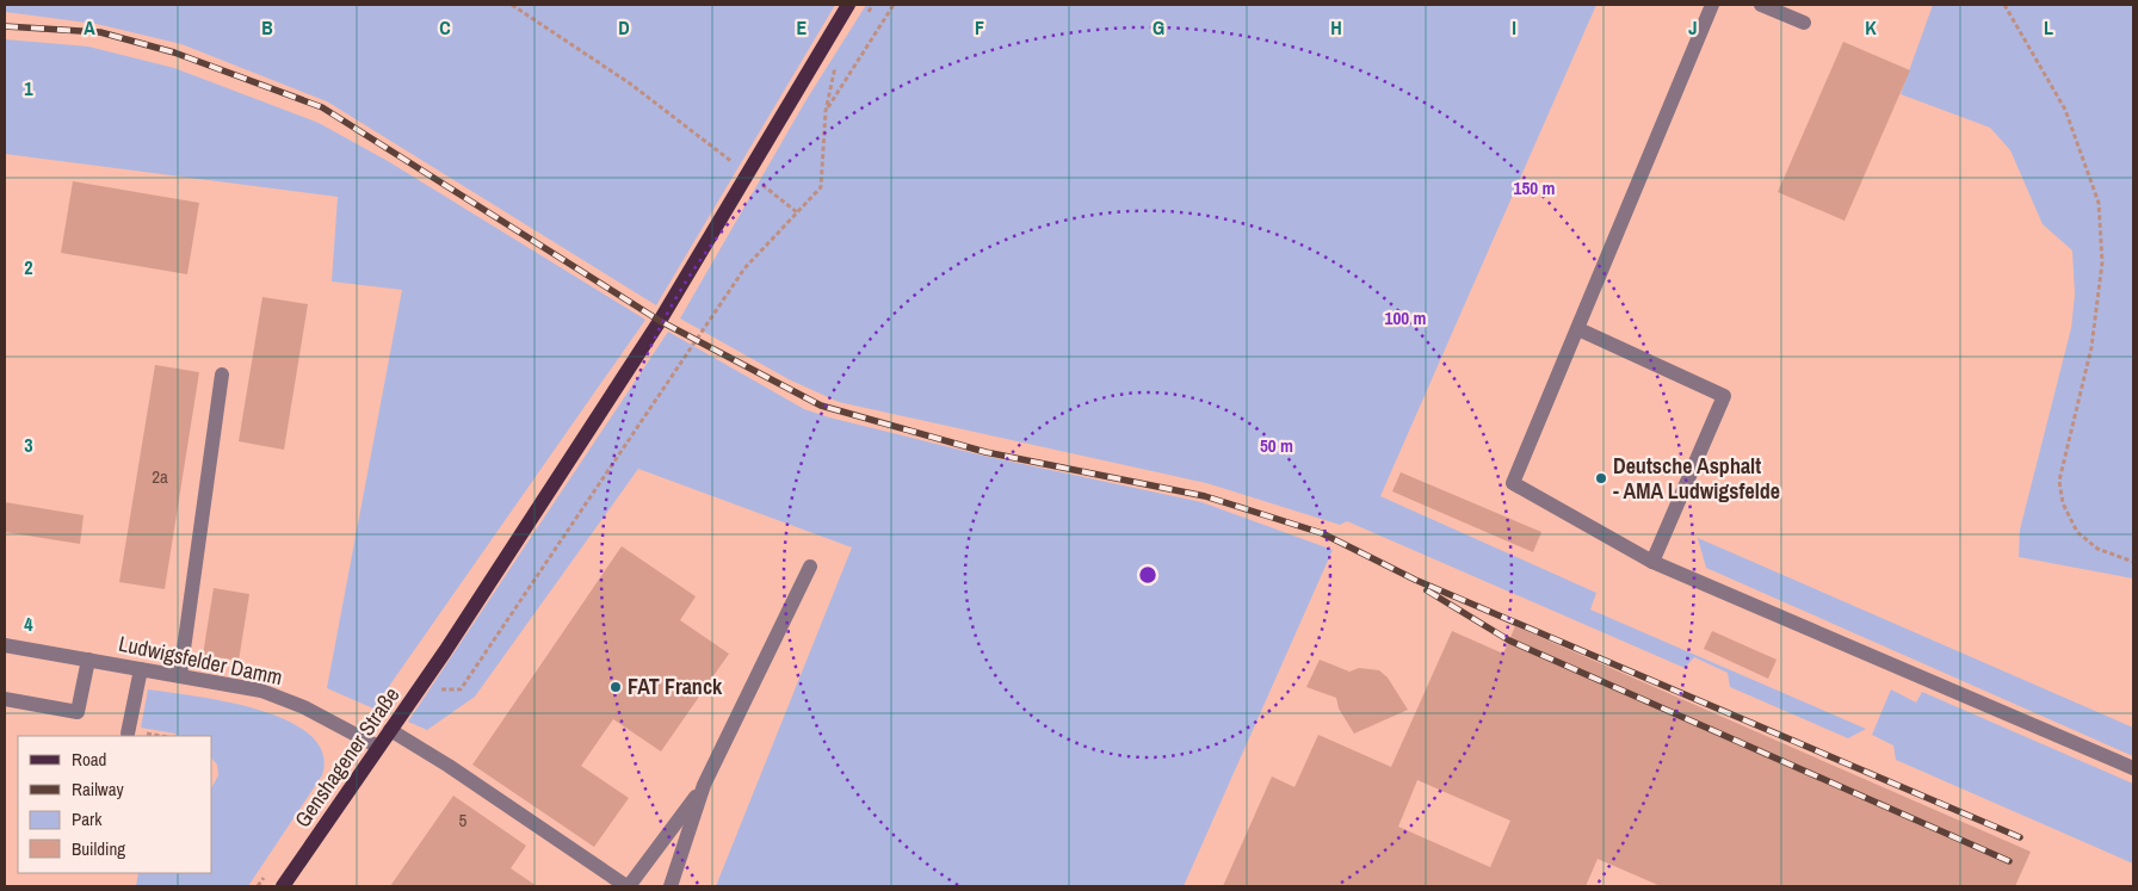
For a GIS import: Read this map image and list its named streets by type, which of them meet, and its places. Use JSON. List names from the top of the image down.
{
  "streets": {
    "main road": ["Genshagener Straße"],
    "street": ["Ludwigsfelder Damm"]
  },
  "crossings": [
    ["Ludwigsfelder Damm", "Genshagener Straße"]
  ],
  "places": ["Deutsche Asphalt - AMA Ludwigsfelde", "FAT Franck"],
  "house_numbers": ["2a", "5"],
  "legend": [
    "Road",
    "Railway",
    "Park",
    "Building"
  ],
  "grid": {
    "columns": [
      "A",
      "B",
      "C",
      "D",
      "E",
      "F",
      "G",
      "H",
      "I",
      "J",
      "K",
      "L"
    ],
    "rows": [
      "1",
      "2",
      "3",
      "4"
    ]
  },
  "rings": ["150 m", "100 m", "50 m"]
}
